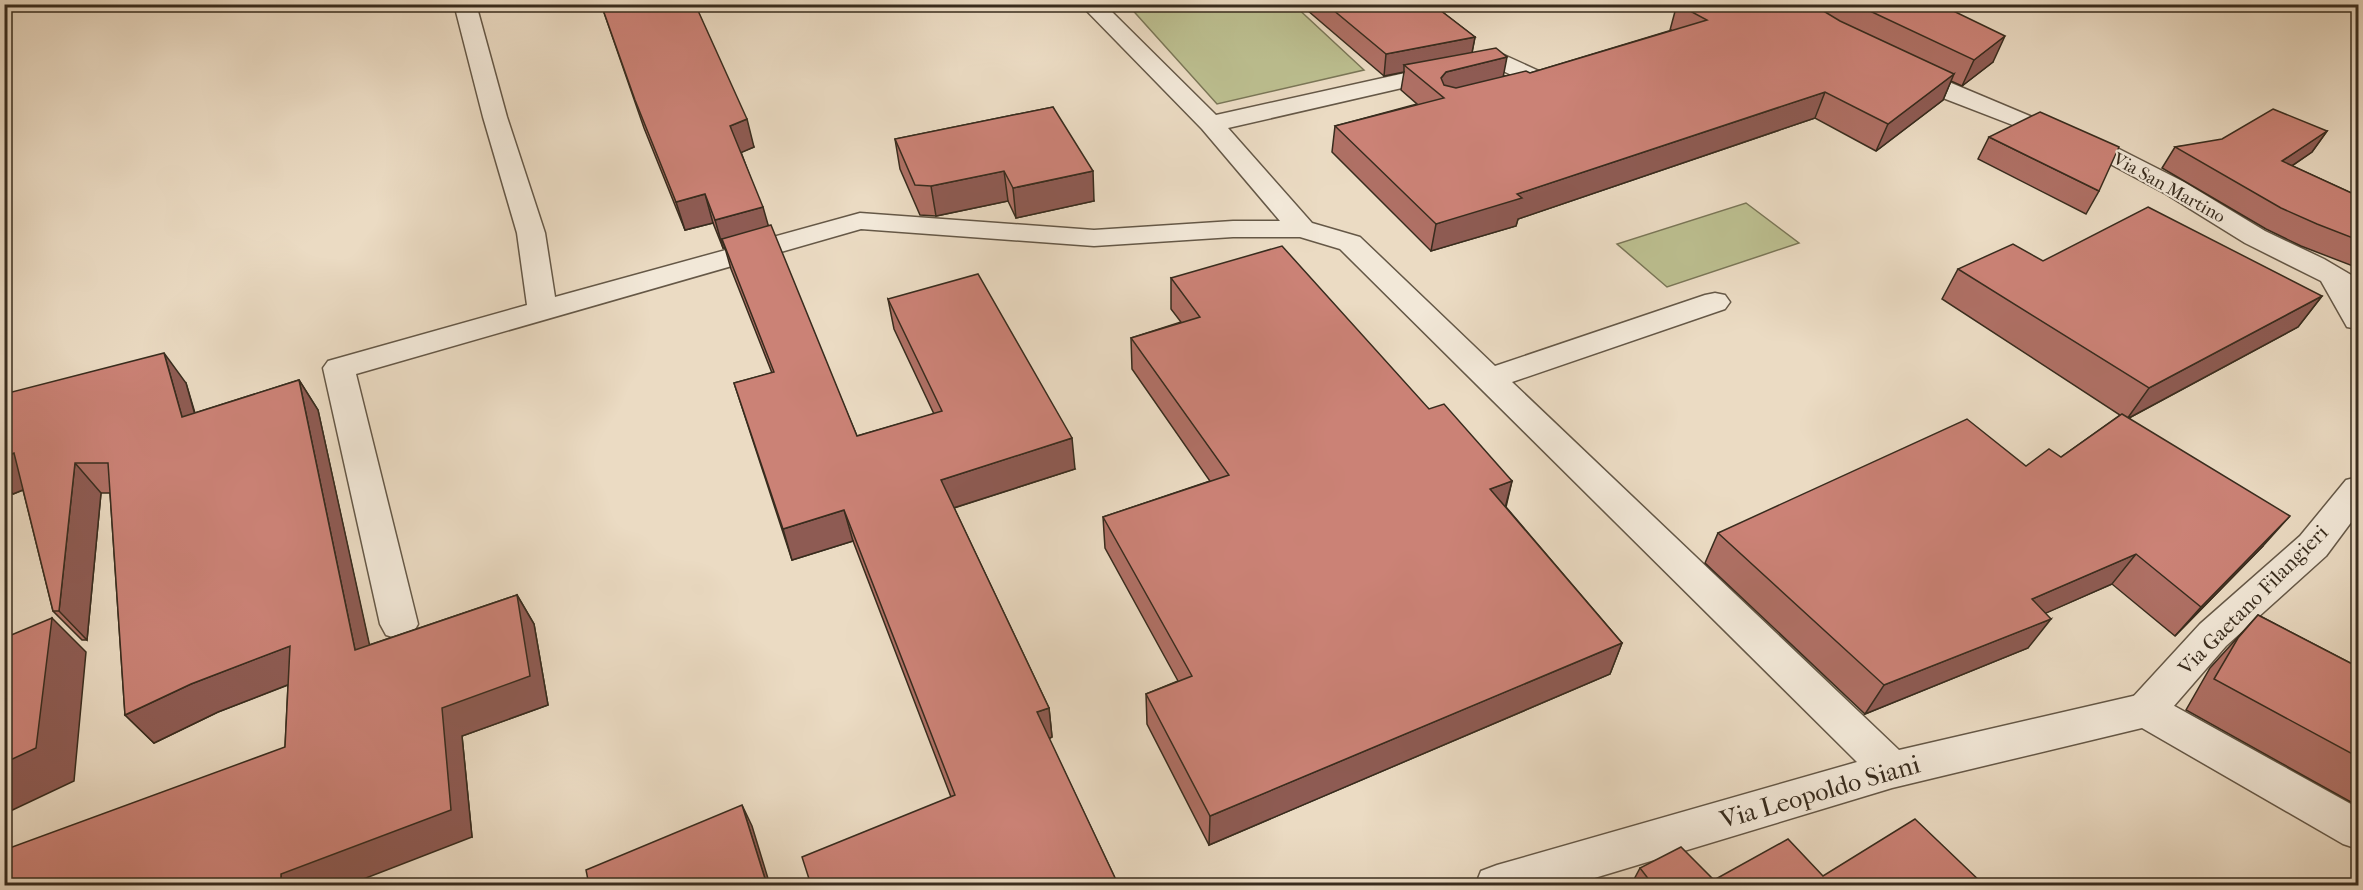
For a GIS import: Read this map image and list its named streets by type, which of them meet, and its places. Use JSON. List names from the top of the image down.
{
  "streets": {
    "street": ["Via San Martino", "Via Gaetano Filangieri", "Via Leopoldo Siani"]
  },
  "crossings": [
    ["Via Gaetano Filangieri", "Via Leopoldo Siani"]
  ]
}
